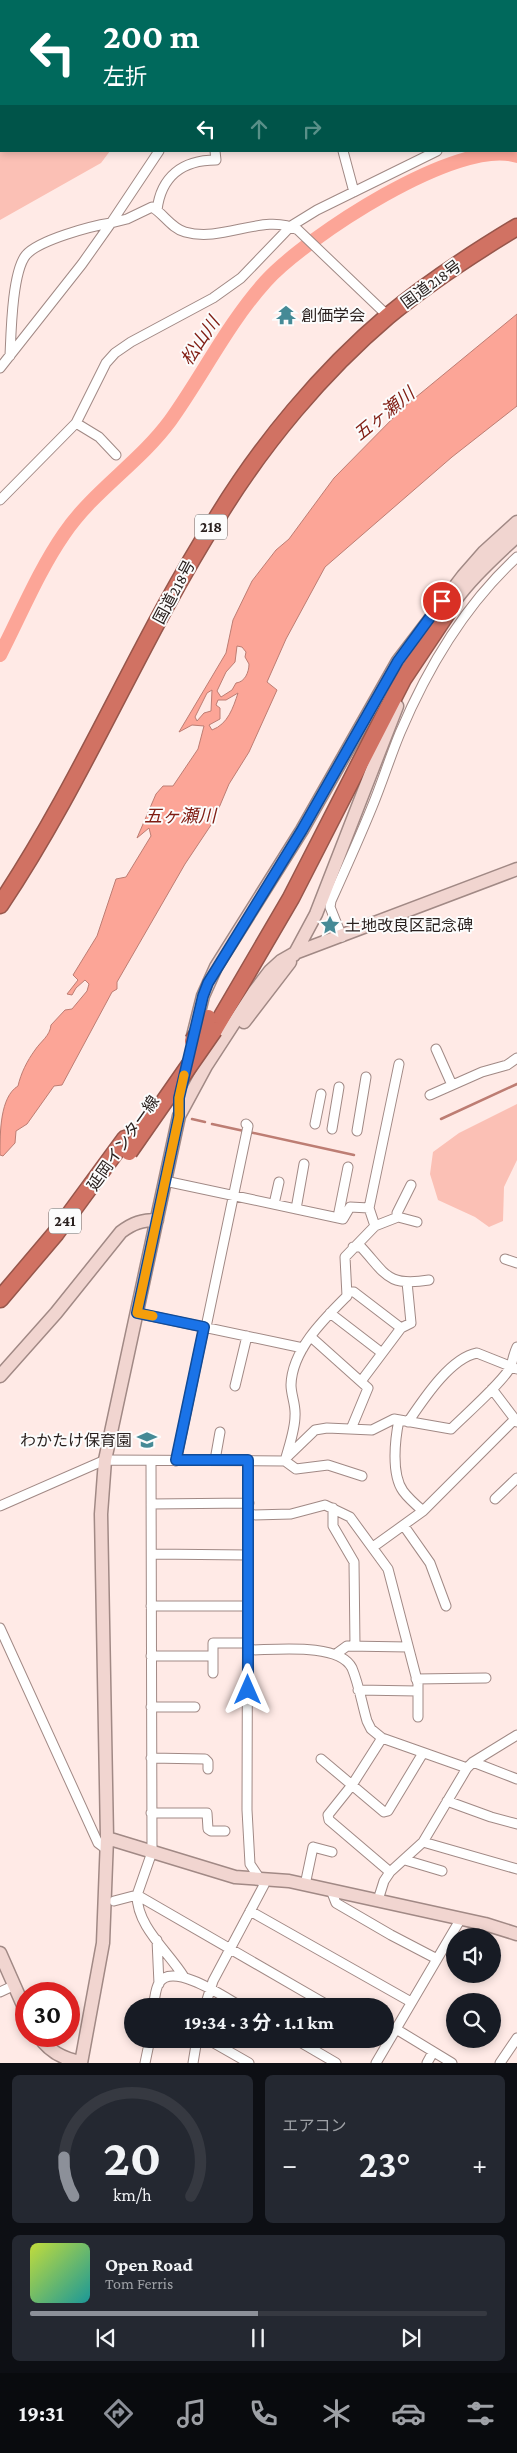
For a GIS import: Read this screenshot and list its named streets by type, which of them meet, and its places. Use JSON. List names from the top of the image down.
{
  "streets": {
    "highway": [
      "国道218号",
      "218",
      "延岡インター線",
      "241"
    ]
  },
  "crossings": [
    ["延岡インター線", "241"]
  ],
  "water": ["松山川", "五ヶ瀬川"],
  "places": {
    "temple": ["創価学会"],
    "place": ["土地改良区記念碑"],
    "school or university": ["わかたけ保育園"]
  },
  "page": {
    "turn": ["200 m", "左折"],
    "limit": "30",
    "trip": "19:34 · 3 分 · 1.1 km",
    "tile": "エアコン",
    "heat": ["−", "23°", "+"],
    "song": ["Open Road", "Tom Ferris"],
    "tabs": "19:31",
    "gauge": ["20", "km/h"]
  }
}
